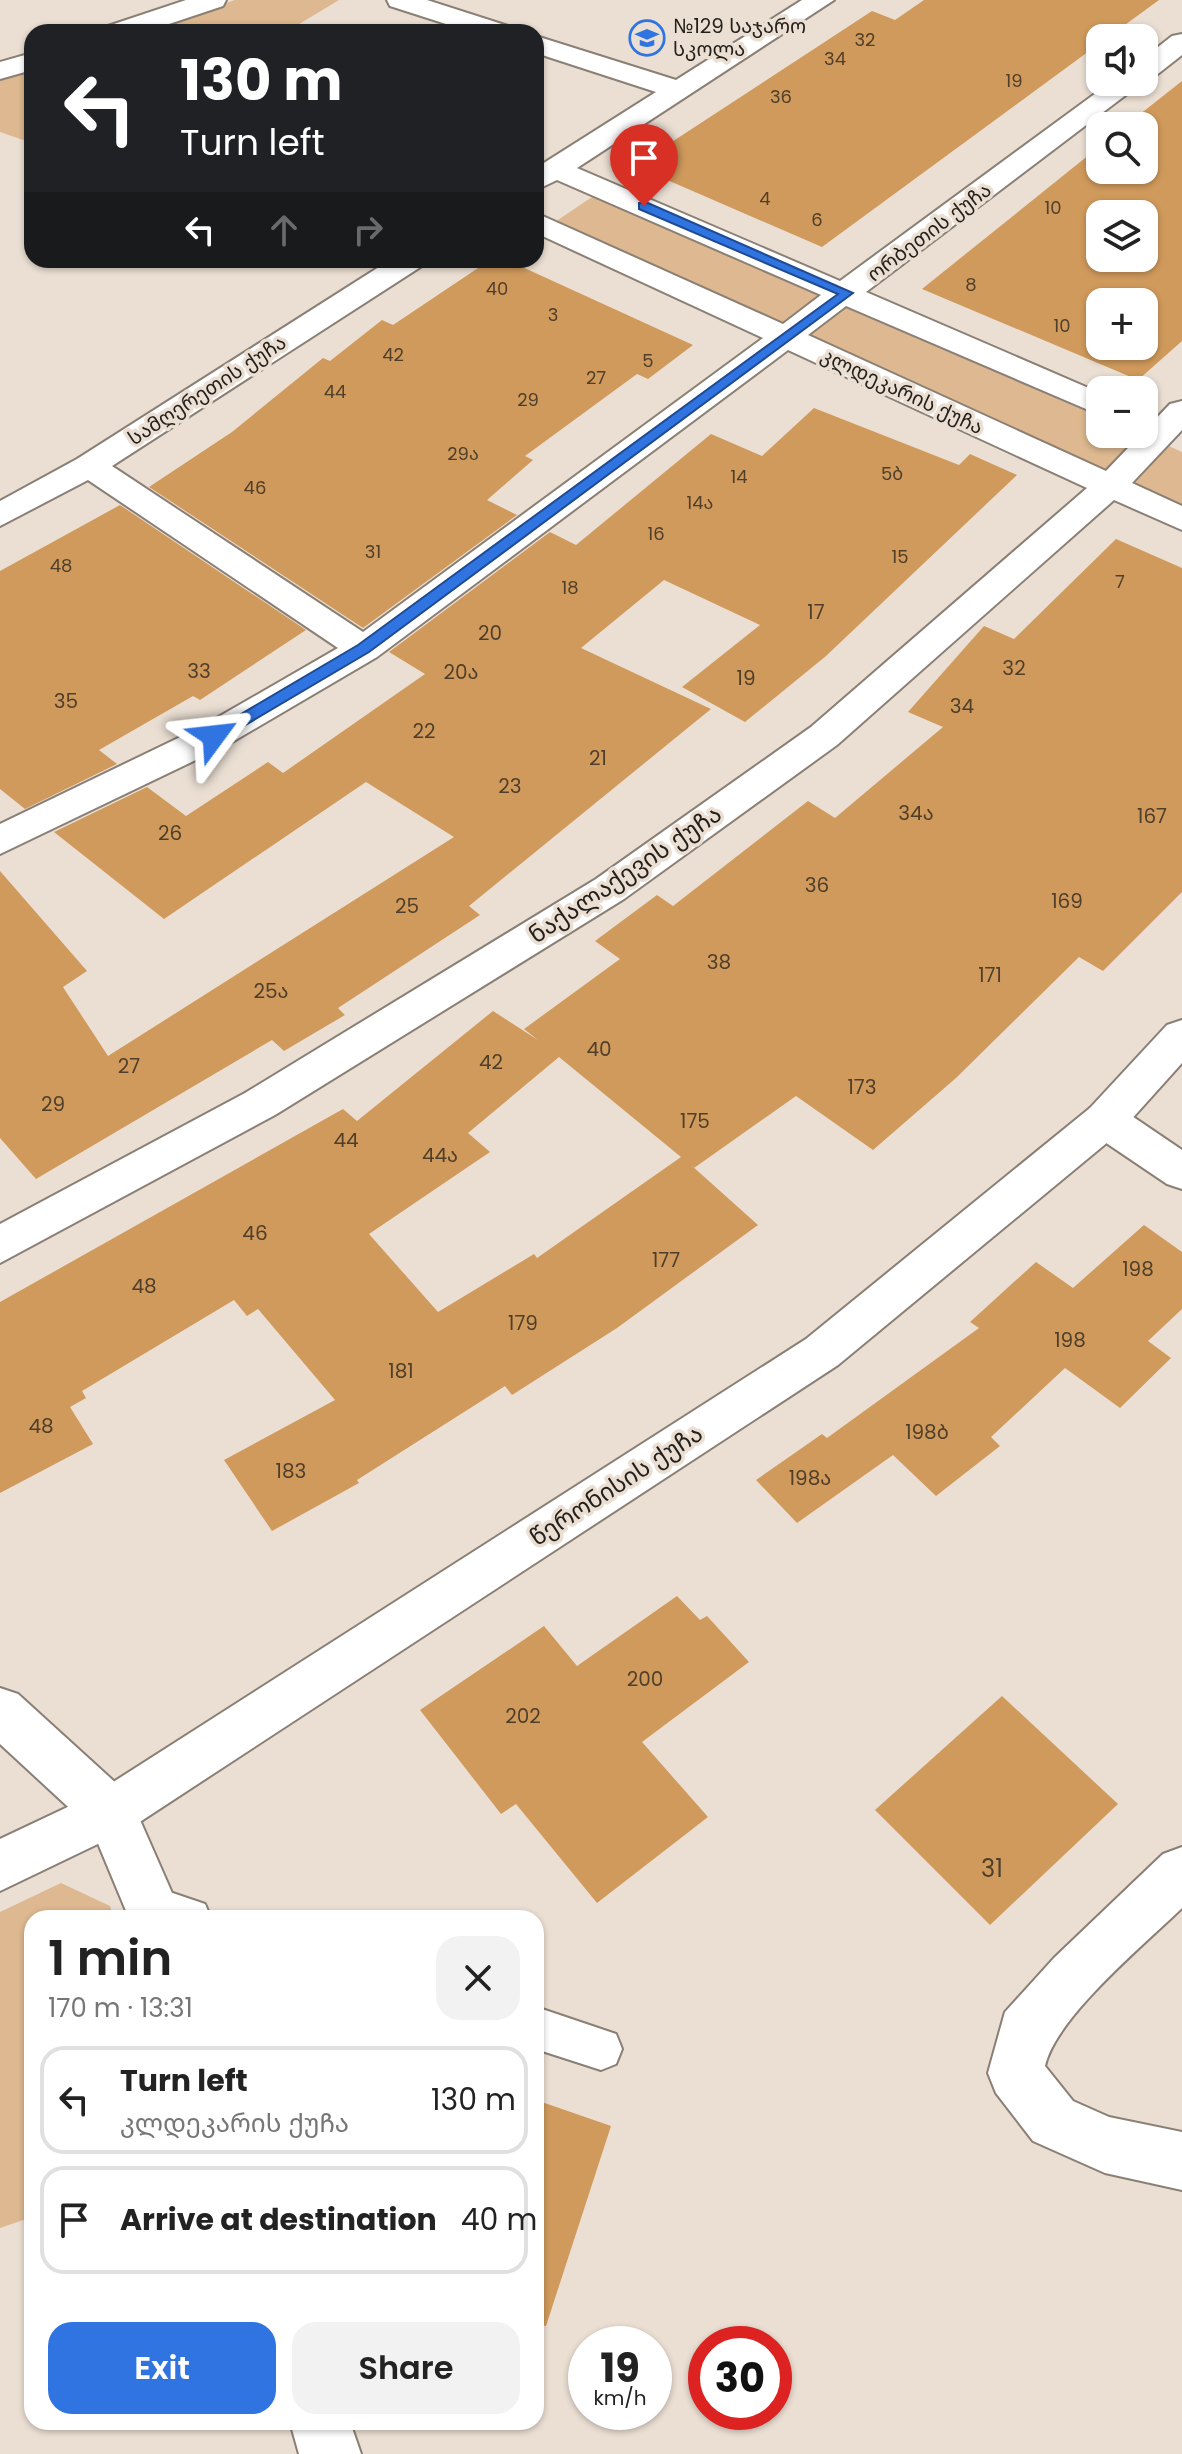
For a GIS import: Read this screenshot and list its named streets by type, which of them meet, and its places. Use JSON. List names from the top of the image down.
{
  "streets": {
    "street": [
      "ორბეთის ქუჩა",
      "სამღერეთის ქუჩა",
      "კლდეკარის ქუჩა",
      "ნაქალაქევის ქუჩა",
      "წერონისის ქუჩა"
    ]
  },
  "crossings": [
    ["ორბეთის ქუჩა", "კლდეკარის ქუჩა"],
    ["კლდეკარის ქუჩა", "ნაქალაქევის ქუჩა"]
  ],
  "places": {
    "school or university": ["№129 საჯარო სკოლა"]
  },
  "house_numbers": [
    "32",
    "34",
    "19",
    "36",
    "4",
    "10",
    "6",
    "8",
    "40",
    "3",
    "10",
    "42",
    "5",
    "27",
    "44",
    "29",
    "29ა",
    "5ბ",
    "14",
    "46",
    "14ა",
    "16",
    "31",
    "15",
    "48",
    "7",
    "18",
    "17",
    "20",
    "32",
    "33",
    "20ა",
    "19",
    "35",
    "34",
    "22",
    "21",
    "23",
    "34ა",
    "167",
    "26",
    "36",
    "169",
    "25",
    "38",
    "171",
    "25ა",
    "40",
    "42",
    "27",
    "173",
    "29",
    "175",
    "44",
    "44ა",
    "46",
    "177",
    "198",
    "48",
    "179",
    "198",
    "181",
    "48",
    "198ბ",
    "183",
    "198ა",
    "200",
    "202",
    "31"
  ],
  "page": {
    "map_buttons": ["+", "−"],
    "turn": ["130 m", "Turn left"],
    "heading": ["1 min", "170 m · 13:31"],
    "list": [
      {
        "name": "Turn left",
        "note": "კლდეკარის ქუჩა",
        "value": "130 m"
      },
      {
        "name": "Arrive at destination",
        "value": "40 m"
      }
    ],
    "buttons": ["Exit", "Share"],
    "speed": "19 km/h",
    "limit": "30"
  }
}
